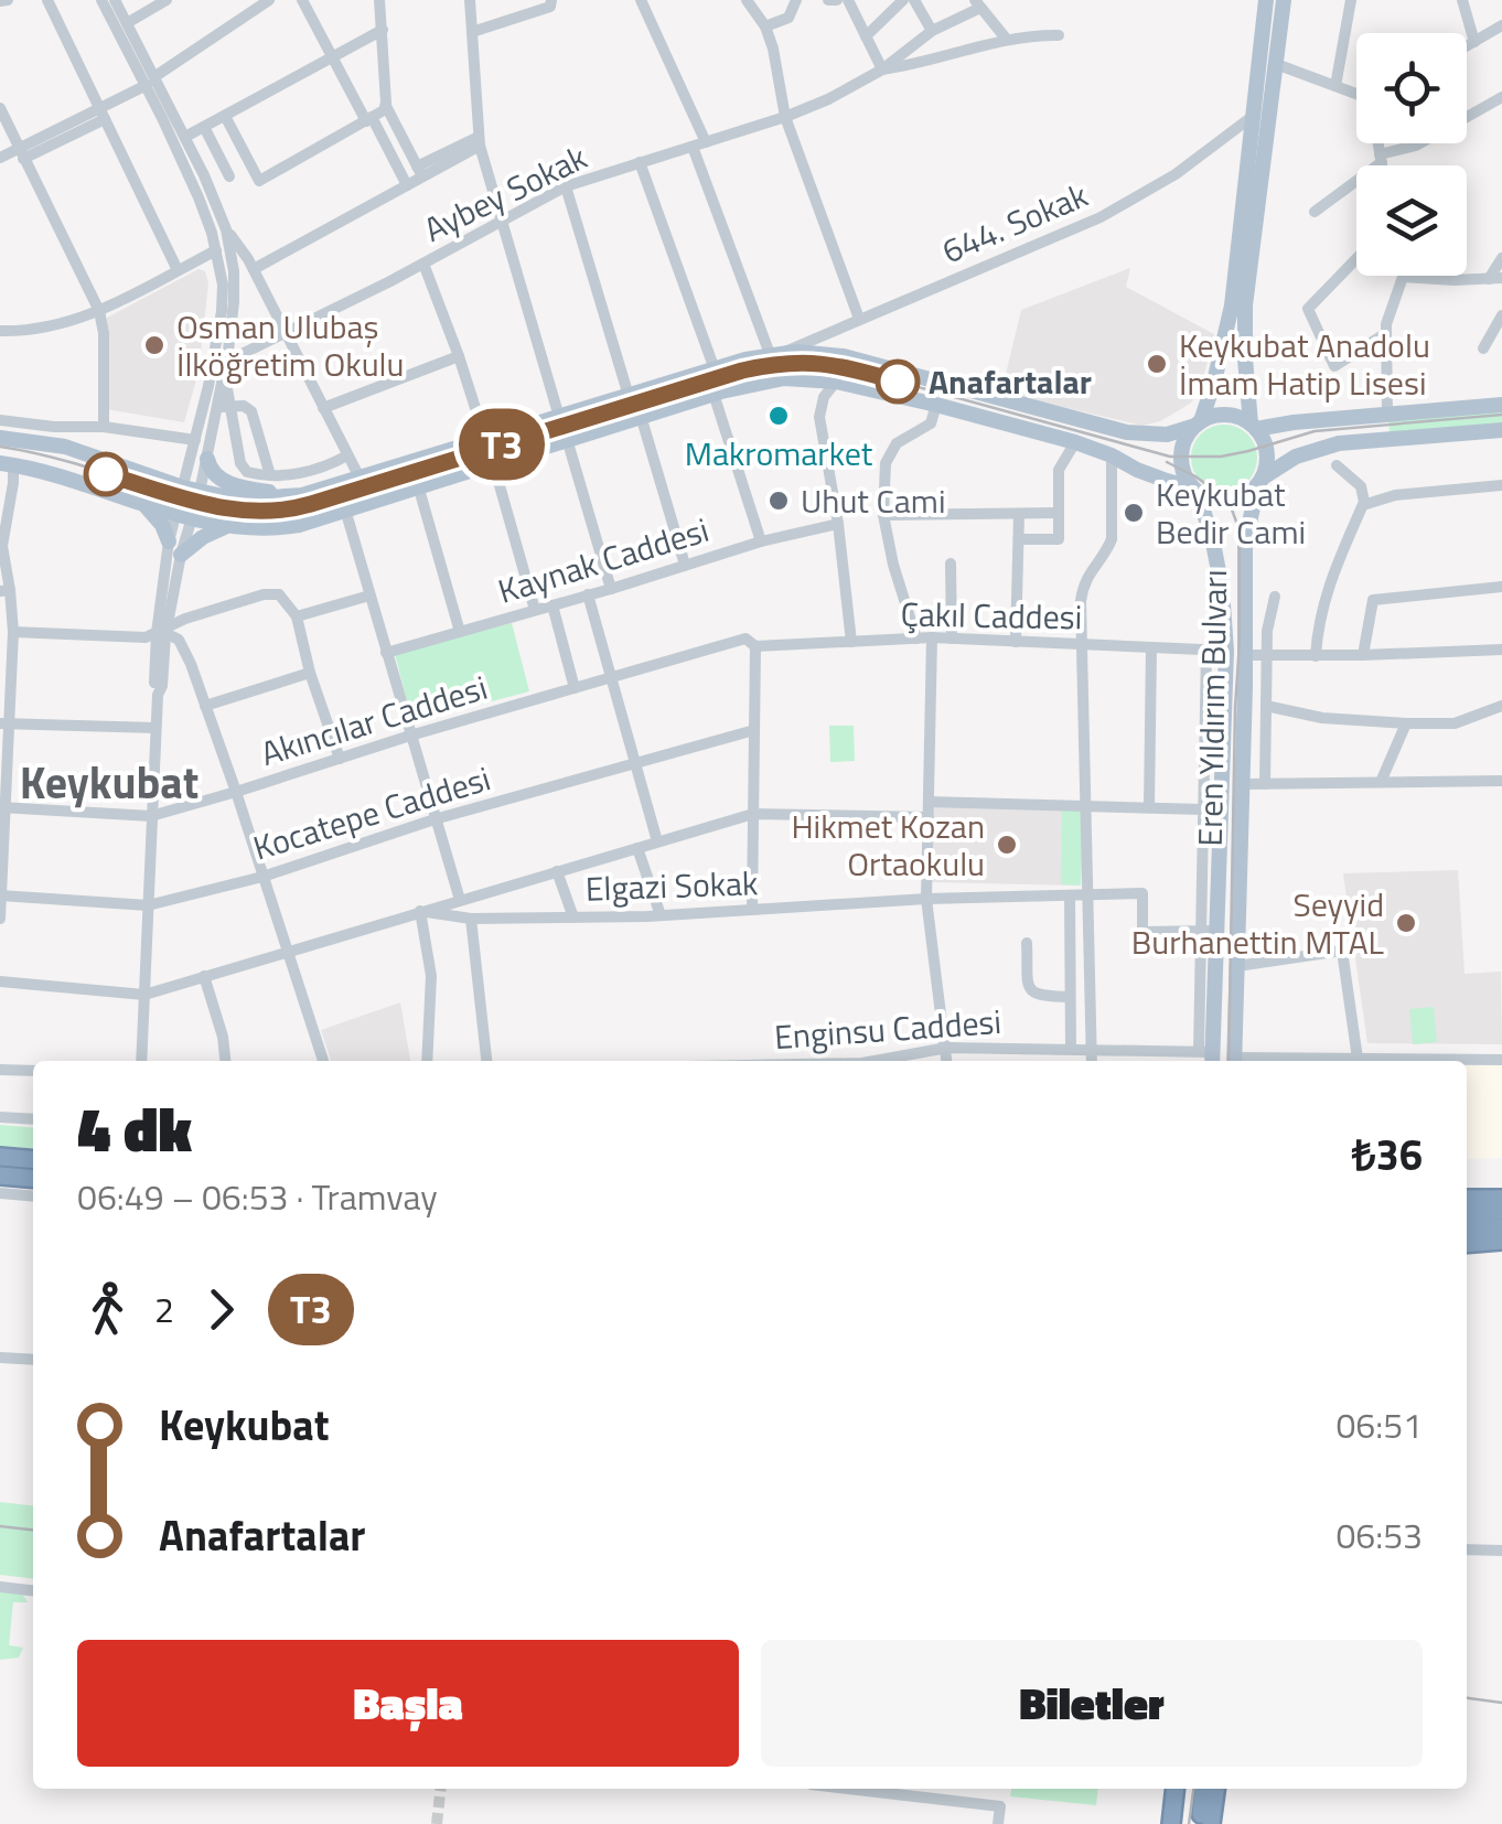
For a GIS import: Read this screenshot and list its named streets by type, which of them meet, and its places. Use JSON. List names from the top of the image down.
{
  "streets": {
    "main road": ["Eren Yıldırım Bulvarı"],
    "street": [
      "Aybey Sokak",
      "644. Sokak",
      "Kaynak Caddesi",
      "Çakıl Caddesi",
      "Akıncılar Caddesi",
      "Kocatepe Caddesi",
      "Elgazi Sokak",
      "Enginsu Caddesi"
    ]
  },
  "crossings": [
    ["Çakıl Caddesi", "Eren Yıldırım Bulvarı"],
    ["Çakıl Caddesi", "Akıncılar Caddesi"],
    ["Eren Yıldırım Bulvarı", "Elgazi Sokak"],
    ["Eren Yıldırım Bulvarı", "Enginsu Caddesi"]
  ],
  "districts": ["Keykubat"],
  "places": [
    "Osman Ulubaş İlköğretim Okulu",
    "Keykubat Anadolu İmam Hatip Lisesi",
    "Anafartalar",
    "Makromarket",
    "Uhut Cami",
    "Keykubat Bedir Cami",
    "Hikmet Kozan Ortaokulu",
    "Seyyid Burhanettin MTAL"
  ],
  "lines": ["tram line T3"],
  "page": {
    "on_map": "T3",
    "heading": ["4 dk", "06:49 – 06:53 · Tramvay", "₺36"],
    "legs": ["2", "T3"],
    "list": [
      {
        "name": "Keykubat",
        "value": "06:51"
      },
      {
        "name": "Anafartalar",
        "value": "06:53"
      }
    ],
    "buttons": ["Başla", "Biletler"]
  }
}
